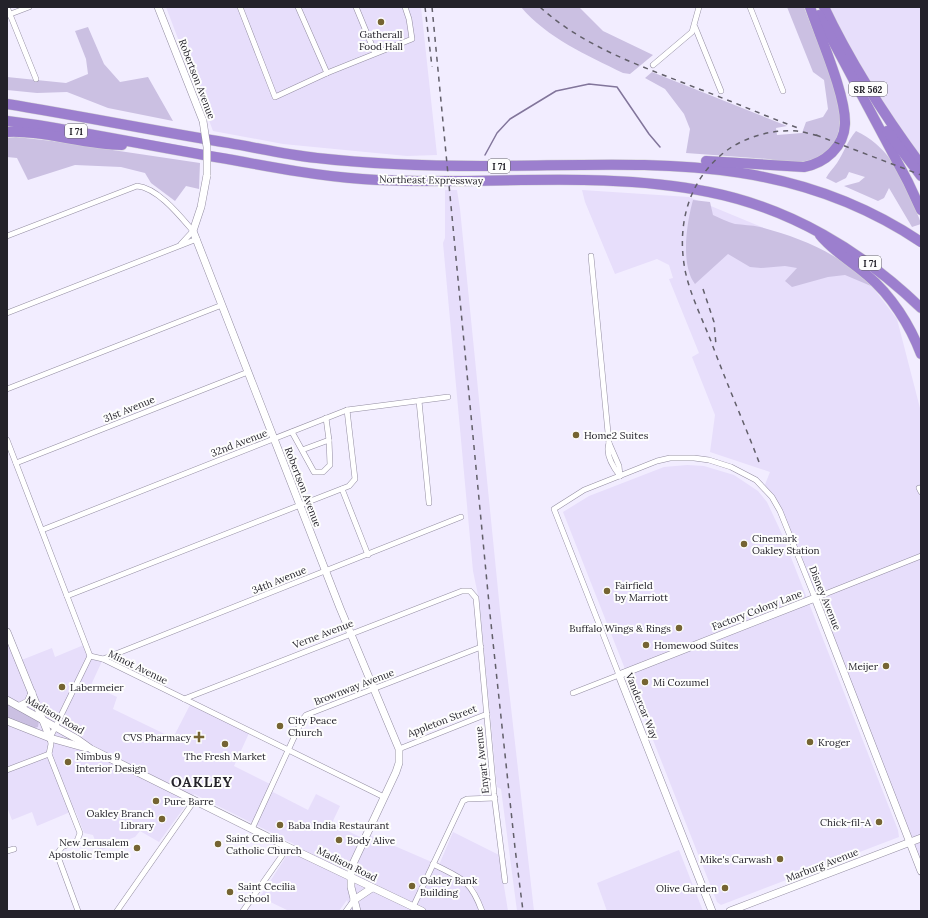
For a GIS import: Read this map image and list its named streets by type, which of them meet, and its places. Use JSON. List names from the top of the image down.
{
  "streets": {
    "highway": ["SR 562", "I 71", "Northeast Expressway"],
    "street": [
      "Robertson Avenue",
      "31st Avenue",
      "32nd Avenue",
      "34th Avenue",
      "Disney Avenue",
      "Factory Colony Lane",
      "Verne Avenue",
      "Minot Avenue",
      "Brownway Avenue",
      "Vandercar Way",
      "Madison Road",
      "Appleton Street",
      "Enyart Avenue",
      "Marburg Avenue"
    ]
  },
  "crossings": [
    ["Robertson Avenue", "31st Avenue"],
    ["Robertson Avenue", "32nd Avenue"],
    ["Robertson Avenue", "34th Avenue"],
    ["Robertson Avenue", "Verne Avenue"],
    ["Robertson Avenue", "Brownway Avenue"],
    ["Robertson Avenue", "Appleton Street"],
    ["34th Avenue", "Minot Avenue"],
    ["Disney Avenue", "Factory Colony Lane"],
    ["Disney Avenue", "Vandercar Way"],
    ["Disney Avenue", "Marburg Avenue"],
    ["Factory Colony Lane", "Vandercar Way"],
    ["Verne Avenue", "Minot Avenue"],
    ["Verne Avenue", "Enyart Avenue"],
    ["Minot Avenue", "Brownway Avenue"],
    ["Minot Avenue", "Appleton Street"],
    ["Brownway Avenue", "Madison Road"],
    ["Brownway Avenue", "Enyart Avenue"],
    ["Madison Road", "Appleton Street"],
    ["Appleton Street", "Enyart Avenue"]
  ],
  "districts": ["OAKLEY"],
  "places": {
    "other": [
      "Gatherall Food Hall",
      "Home2 Suites",
      "Cinemark Oakley Station",
      "Fairfield by Marriott",
      "Buffalo Wings & Rings",
      "Homewood Suites",
      "Meijer",
      "Mi Cozumel",
      "Labermeier",
      "City Peace Church",
      "Kroger",
      "The Fresh Market",
      "Nimbus 9 Interior Design",
      "Pure Barre",
      "Oakley Branch Library",
      "Chick-fil-A",
      "Baba India Restaurant",
      "Body Alive",
      "Saint Cecilia Catholic Church",
      "New Jerusalem Apostolic Temple",
      "Mike's Carwash",
      "Oakley Bank Building",
      "Olive Garden",
      "Saint Cecilia School"
    ],
    "health": ["CVS Pharmacy"]
  }
}
